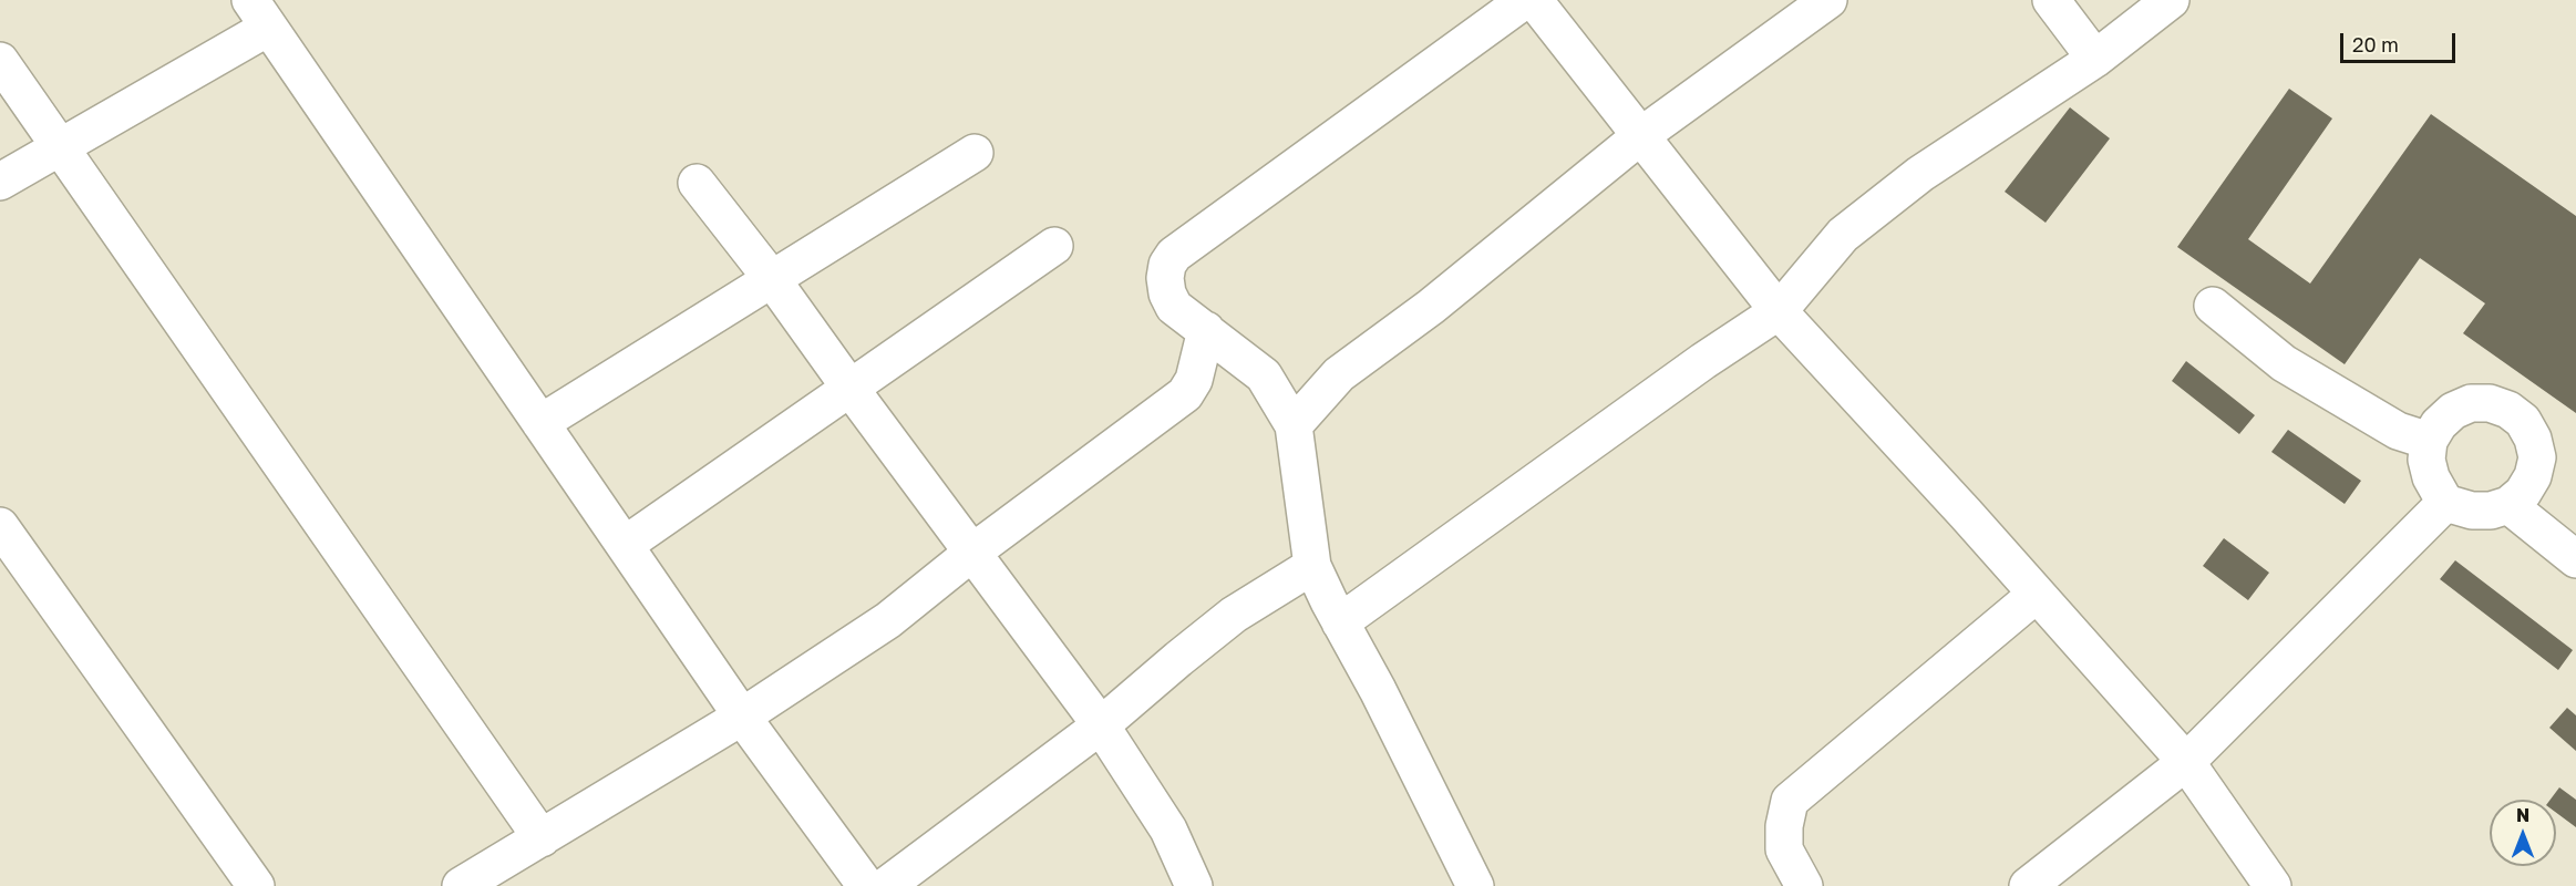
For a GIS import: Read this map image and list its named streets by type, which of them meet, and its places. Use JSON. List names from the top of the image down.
{
  "scale_bar": "20 m",
  "north": "top"
}
